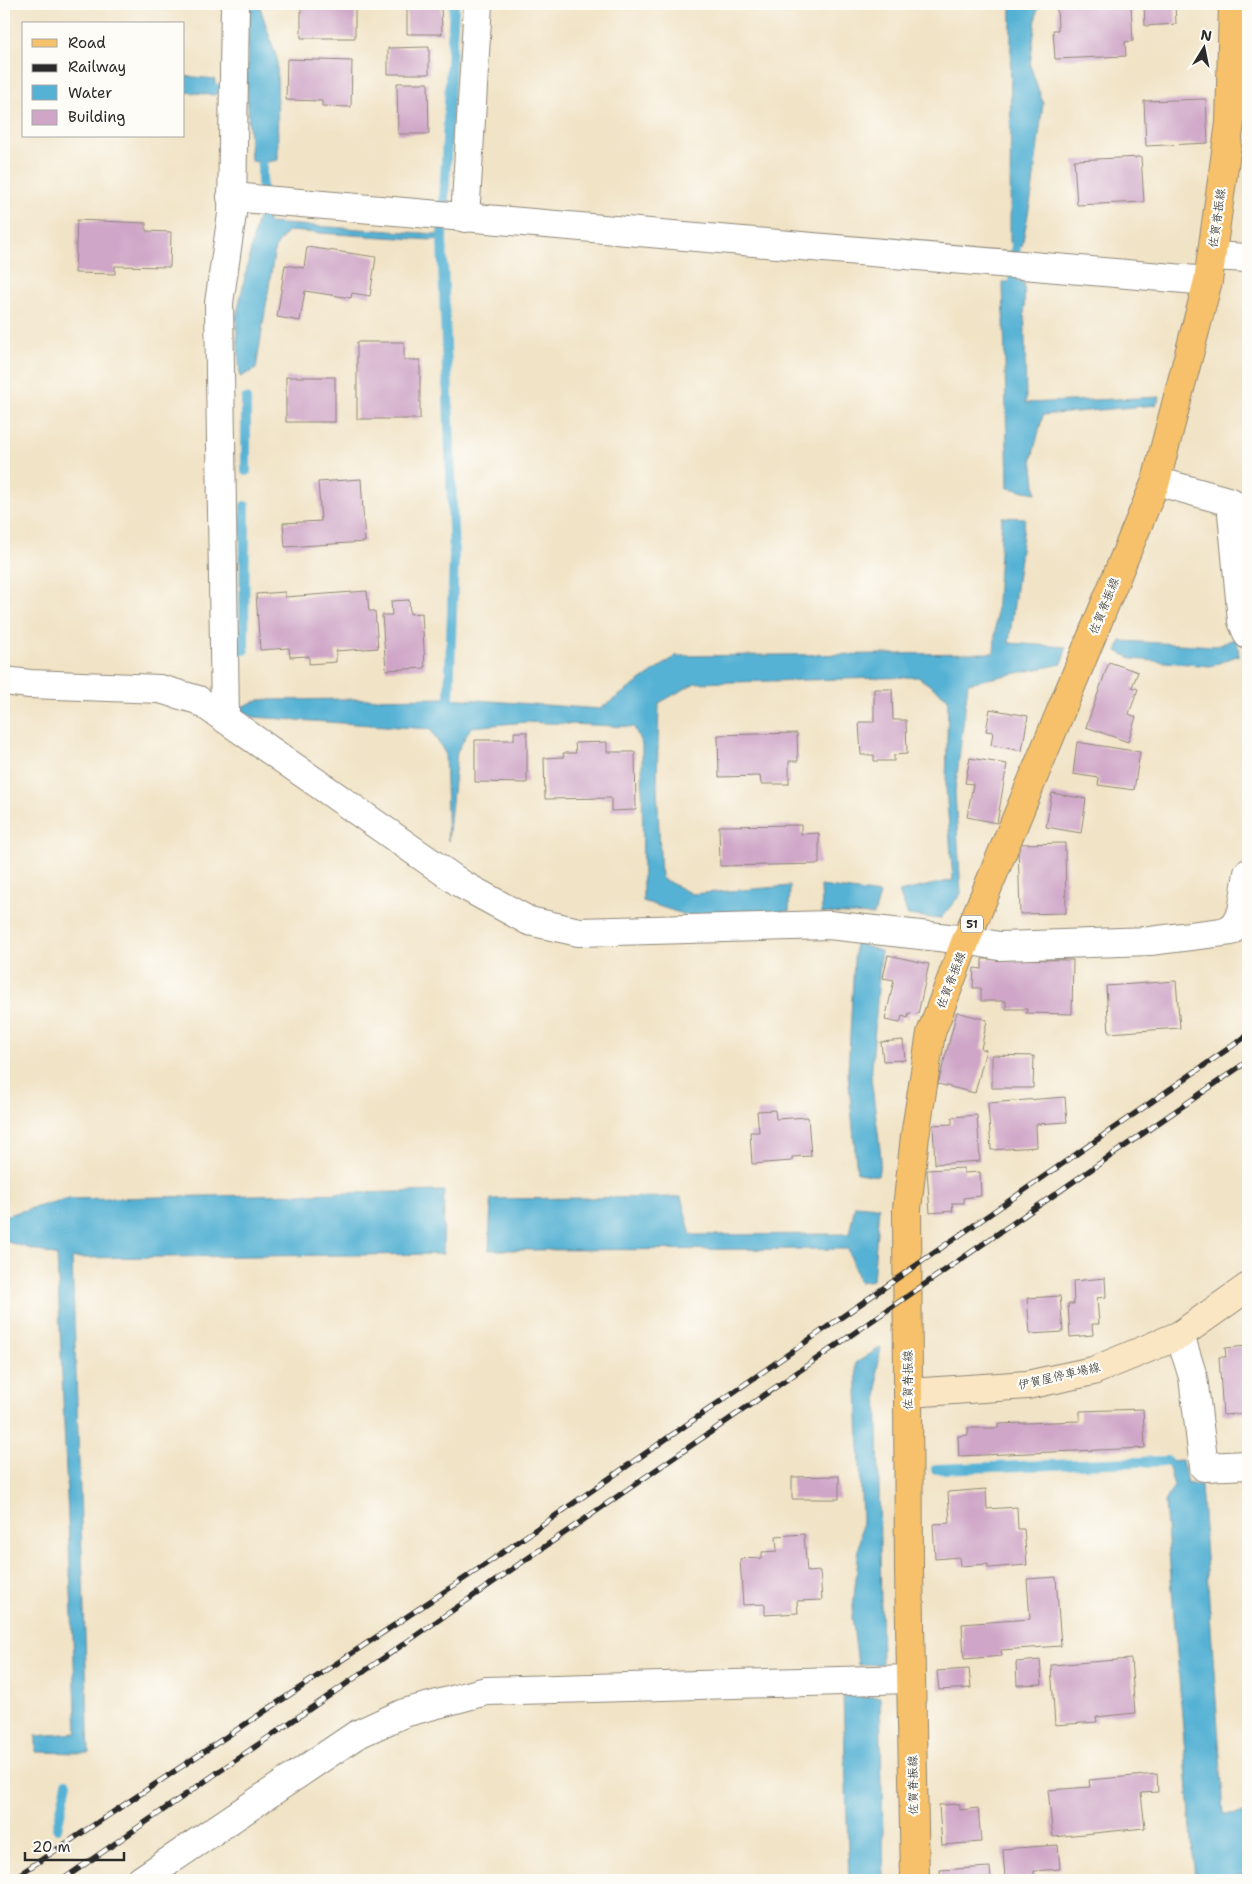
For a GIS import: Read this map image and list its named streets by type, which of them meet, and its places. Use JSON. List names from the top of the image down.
{
  "streets": {
    "main road": ["佐賀脊振線", "51", "伊賀屋停車場線"]
  },
  "crossings": [
    ["佐賀脊振線", "伊賀屋停車場線"]
  ],
  "legend": [
    "Road",
    "Railway",
    "Water",
    "Building"
  ],
  "scale_bar": "20 m",
  "north": "top"
}
